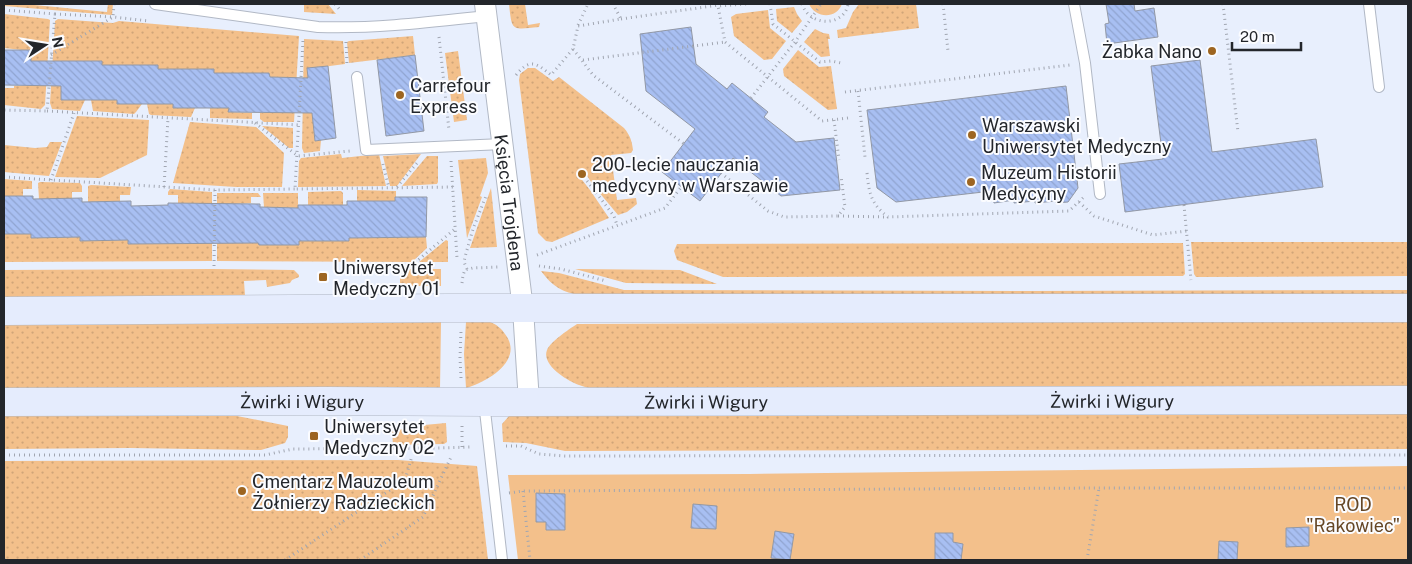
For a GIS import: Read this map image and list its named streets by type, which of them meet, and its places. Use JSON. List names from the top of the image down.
{
  "streets": {
    "main road": ["Żwirki i Wigury"],
    "street": ["Księcia Trojdena"]
  },
  "crossings": [
    ["Księcia Trojdena", "Żwirki i Wigury"]
  ],
  "parks": ["ROD \"Rakowiec\""],
  "places": {
    "other": [
      "Żabka Nano",
      "Carrefour Express",
      "Warszawski Uniwersytet Medyczny",
      "200-lecie nauczania medycyny w Warszawie",
      "Muzeum Historii Medycyny",
      "Cmentarz Mauzoleum Żołnierzy Radzieckich"
    ],
    "transit": ["Uniwersytet Medyczny 01", "Uniwersytet Medyczny 02"]
  },
  "scale_bar": "20 m",
  "north": "right"
}
